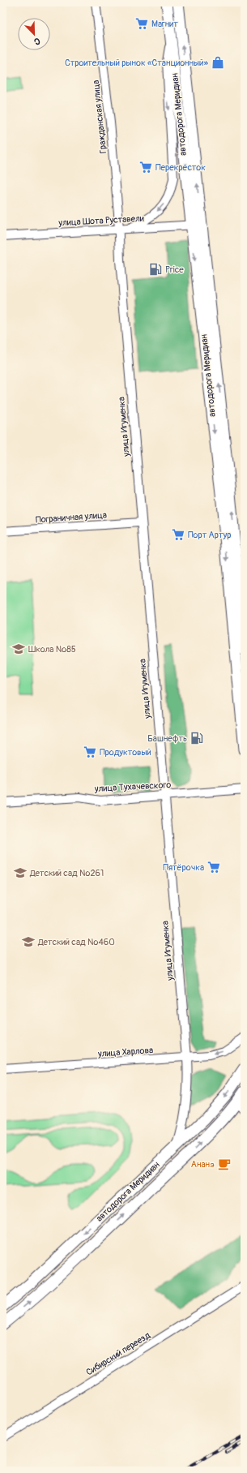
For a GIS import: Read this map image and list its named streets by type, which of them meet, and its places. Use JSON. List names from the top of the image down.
{
  "streets": {
    "main road": ["автодорога Меридиан"],
    "street": [
      "Гражданская улица",
      "улица Шота Руставели",
      "улица Игуменка",
      "Пограничная улица",
      "улица Тухачевского",
      "улица Харлова",
      "Сибирский переезд"
    ]
  },
  "crossings": [
    ["автодорога Меридиан", "улица Шота Руставели"],
    ["автодорога Меридиан", "улица Игуменка"],
    ["Гражданская улица", "улица Шота Руставели"],
    ["Гражданская улица", "улица Игуменка"],
    ["улица Шота Руставели", "улица Игуменка"],
    ["улица Игуменка", "Пограничная улица"],
    ["улица Игуменка", "улица Тухачевского"],
    ["улица Игуменка", "улица Харлова"]
  ],
  "places": {
    "supermarket": [
      "Магнит",
      "Перекрёсток",
      "Порт Артур",
      "Продуктовый",
      "Пятёрочка"
    ],
    "shop": ["Строительный рынок «Станционный»"],
    "fuel station": ["Price", "Башнефть"],
    "school or university": ["Школа №85", "Детский сад №261", "Детский сад №460"],
    "cafe": ["Ананэ"]
  },
  "north": "bottom right"
}
